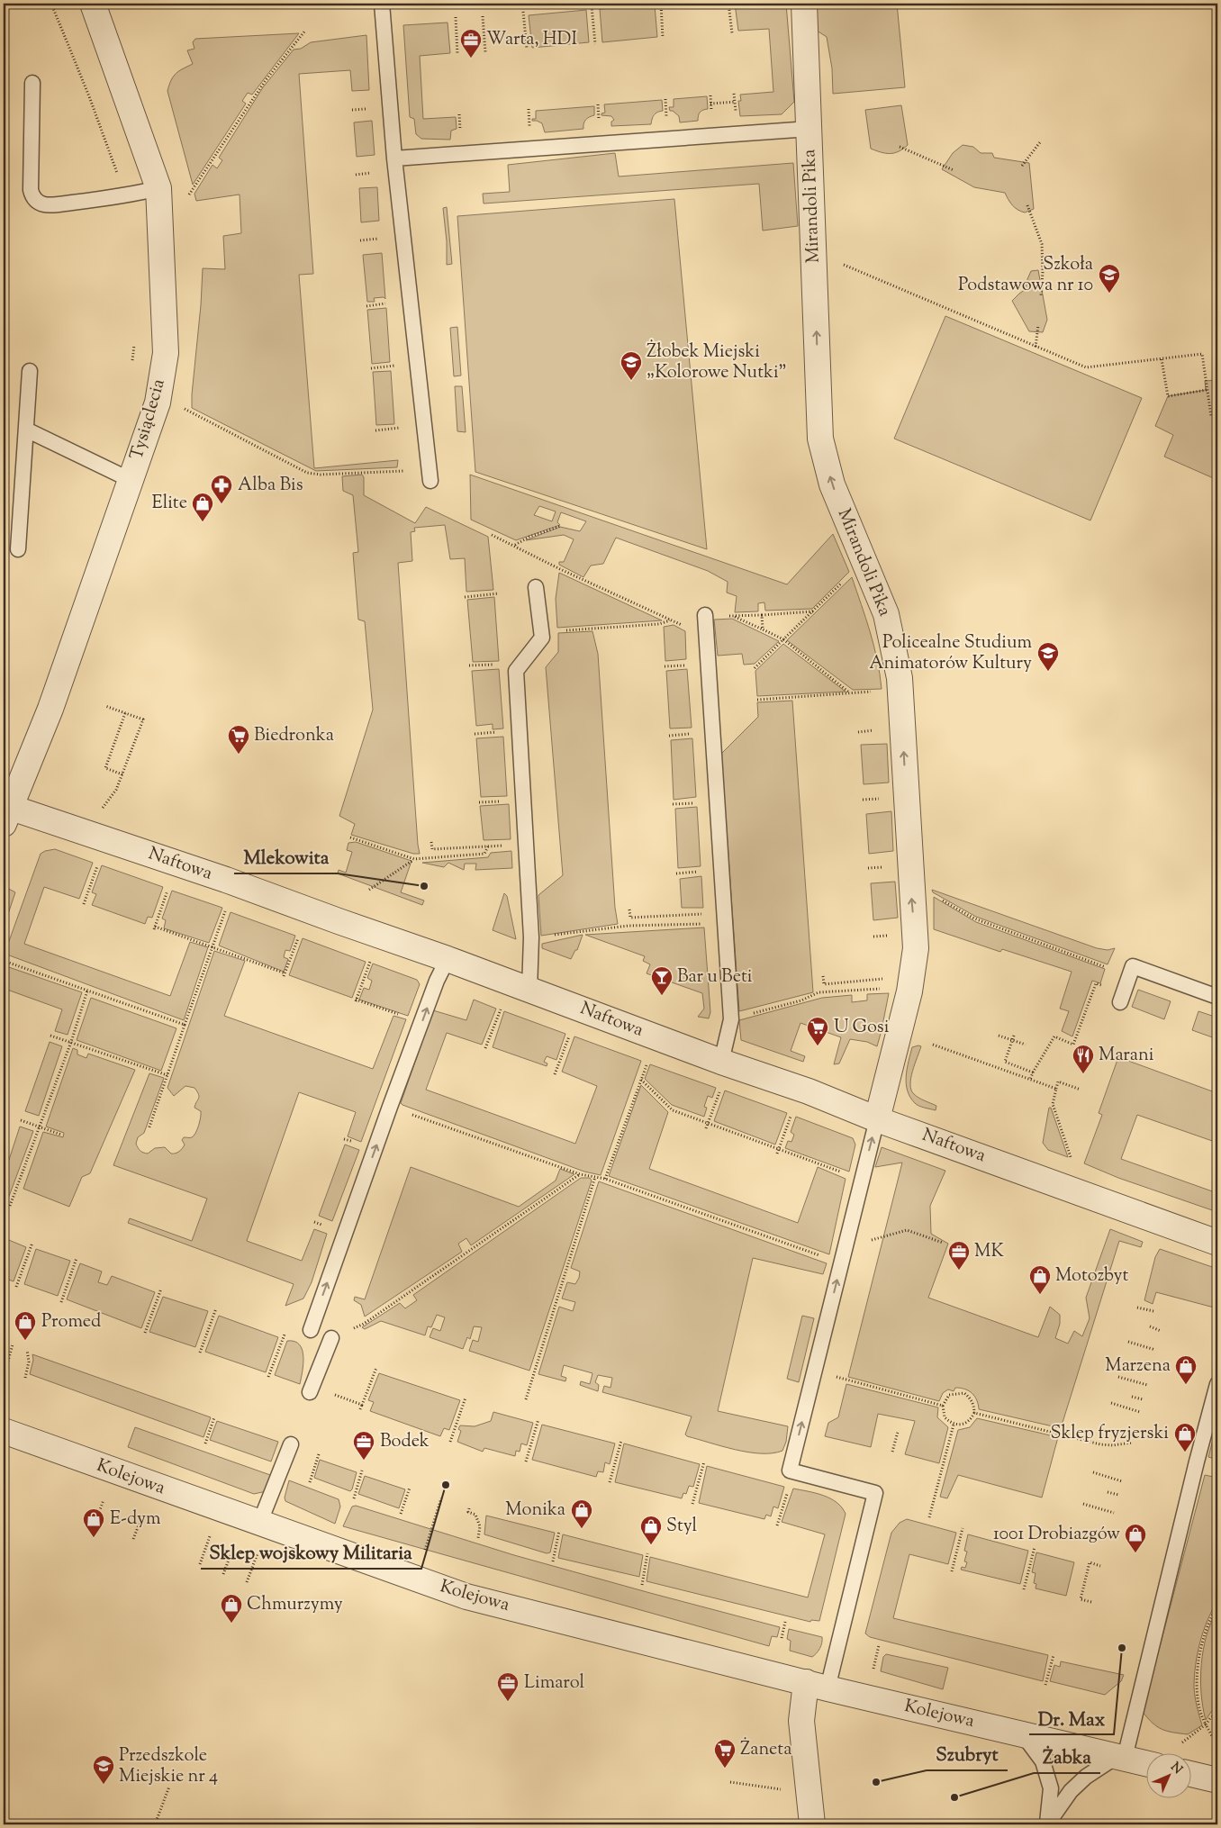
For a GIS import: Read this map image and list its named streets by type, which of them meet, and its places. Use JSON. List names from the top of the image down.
{
  "streets": {
    "street": [
      "Mirandoli Pika",
      "Tysiąclecia",
      "Naftowa",
      "Kolejowa"
    ]
  },
  "crossings": [
    ["Mirandoli Pika", "Naftowa"],
    ["Tysiąclecia", "Naftowa"]
  ],
  "one_way": ["Mirandoli Pika"],
  "places": {
    "office": [
      "Warta, HDI",
      "MK",
      "Bodek",
      "Limarol"
    ],
    "school or university": [
      "Szkoła Podstawowa nr 10",
      "Żłobek Miejski „Kolorowe Nutki”",
      "Policealne Studium Animatorów Kultury",
      "Przedszkole Miejskie nr 4"
    ],
    "pharmacy": ["Alba Bis"],
    "shop": [
      "Elite",
      "Motozbyt",
      "Promed",
      "Marzena",
      "Sklep fryzjerski",
      "Monika",
      "E-dym",
      "Styl",
      "1001 Drobiazgów",
      "Chmurzymy"
    ],
    "supermarket": ["Biedronka", "U Gosi", "Żaneta"],
    "other": [
      "Mlekowita",
      "Sklep wojskowy Militaria",
      "Dr. Max",
      "Szubryt",
      "Żabka"
    ],
    "bar": ["Bar u Beti"],
    "restaurant": ["Marani"]
  },
  "north": "top right"
}
